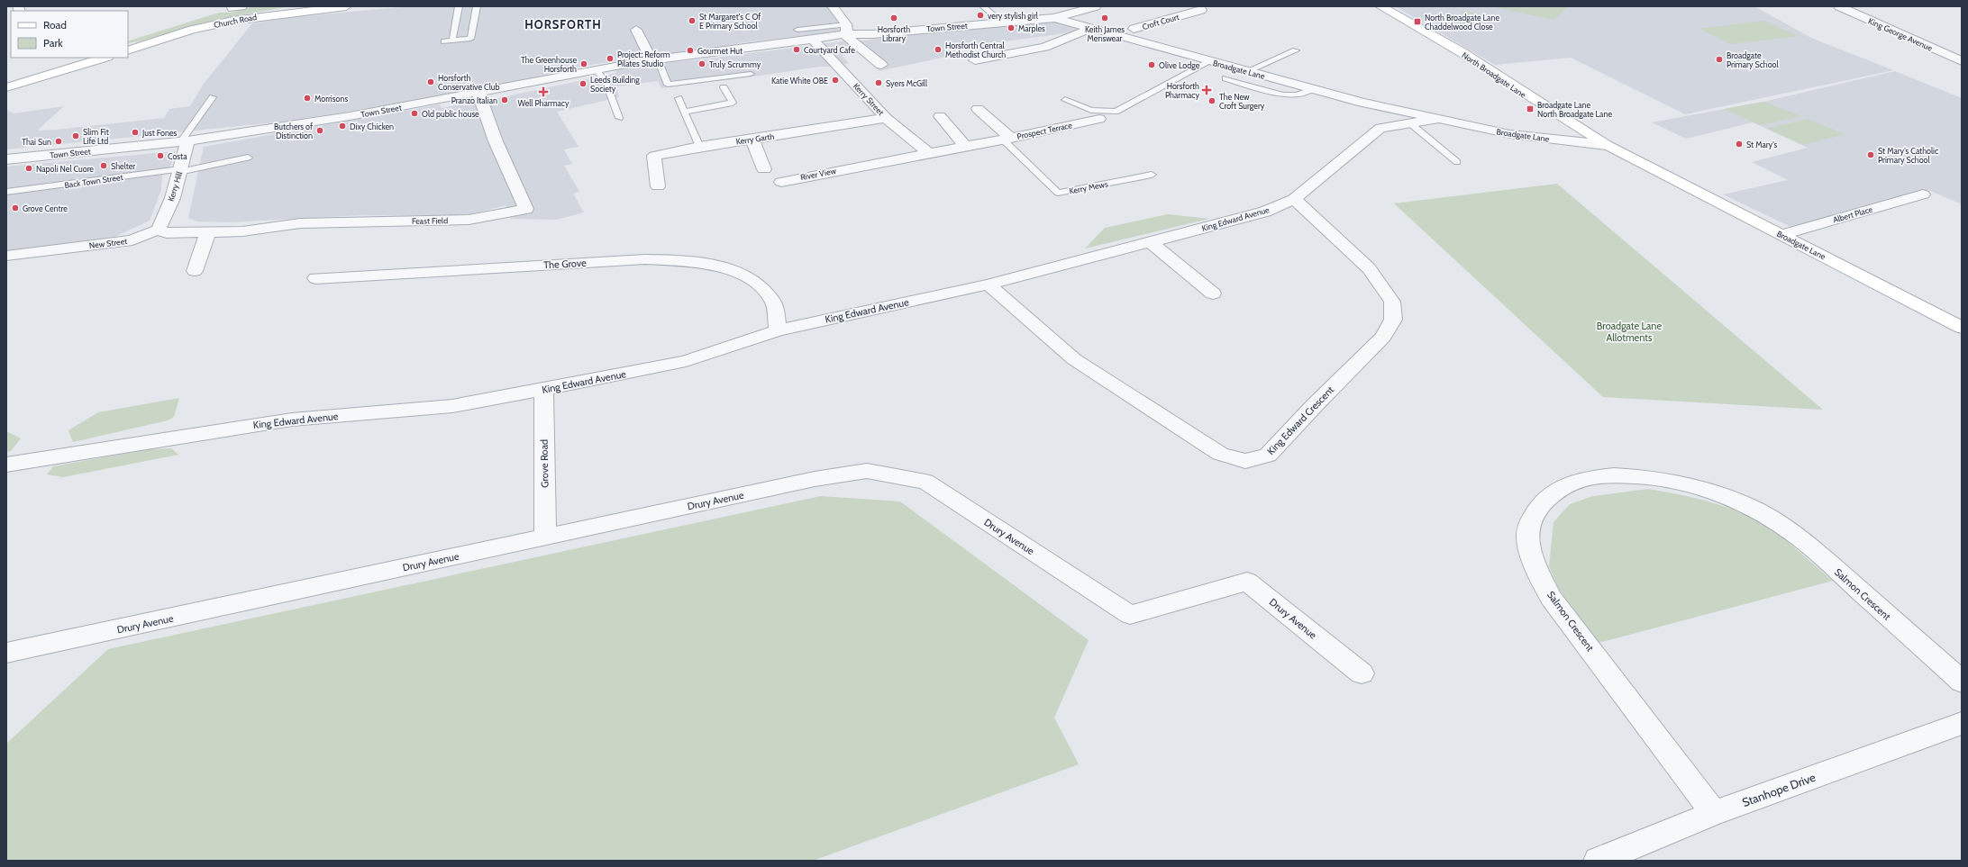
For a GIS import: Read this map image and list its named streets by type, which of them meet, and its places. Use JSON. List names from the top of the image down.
{
  "streets": {
    "street": [
      "Church Road",
      "Croft Court",
      "Town Street",
      "King George Avenue",
      "Broadgate Lane",
      "North Broadgate Lane",
      "Kerry Street",
      "Prospect Terrace",
      "Kerry Garth",
      "River View",
      "Kerry Hill",
      "Albert Place",
      "King Edward Avenue",
      "Feast Field",
      "New Street",
      "The Grove",
      "King Edward Crescent",
      "Grove Road",
      "Drury Avenue",
      "Salmon Crescent",
      "Stanhope Drive"
    ],
    "lane": ["Back Town Street", "Kerry Mews"]
  },
  "crossings": [
    ["Town Street", "Broadgate Lane"],
    ["Town Street", "Kerry Street"],
    ["Town Street", "Kerry Hill"],
    ["Town Street", "Feast Field"],
    ["Broadgate Lane", "North Broadgate Lane"],
    ["Broadgate Lane", "Albert Place"],
    ["Kerry Street", "Kerry Garth"],
    ["Kerry Street", "River View"],
    ["Prospect Terrace", "Kerry Mews"],
    ["Back Town Street", "Kerry Hill"],
    ["Kerry Hill", "New Street"],
    ["King Edward Avenue", "The Grove"],
    ["King Edward Avenue", "King Edward Crescent"],
    ["King Edward Avenue", "Grove Road"],
    ["Grove Road", "Drury Avenue"],
    ["Salmon Crescent", "Stanhope Drive"]
  ],
  "districts": ["HORSFORTH"],
  "parks": ["Broadgate Lane Allotments"],
  "places": {
    "other": [
      "very stylish girl",
      "Horsforth Library",
      "Keith James Menswear",
      "St Margaret's C Of E Primary School",
      "Marples",
      "Courtyard Cafe",
      "Horsforth Central Methodist Church",
      "Gourmet Hut",
      "Project: Reform Pilates Studio",
      "Broadgate Primary School",
      "The Greenhouse Horsforth",
      "Truly Scrummy",
      "Olive Lodge",
      "Katie White OBE",
      "Horsforth Conservative Club",
      "Syers McGill",
      "Leeds Building Society",
      "Morrisons",
      "Pranzo Italian",
      "The New Croft Surgery",
      "Old public house",
      "Dixy Chicken",
      "Butchers of Distinction",
      "Just Fones",
      "Slim Fit Life Ltd",
      "Thai Sun",
      "St Mary's",
      "St Mary's Catholic Primary School",
      "Costa",
      "Shelter",
      "Napoli Nel Cuore",
      "Grove Centre"
    ],
    "transit": ["North Broadgate Lane Chaddelwood Close", "Broadgate Lane North Broadgate Lane"],
    "health": ["Horsforth Pharmacy", "Well Pharmacy"]
  },
  "legend": ["Road", "Park"]
}
